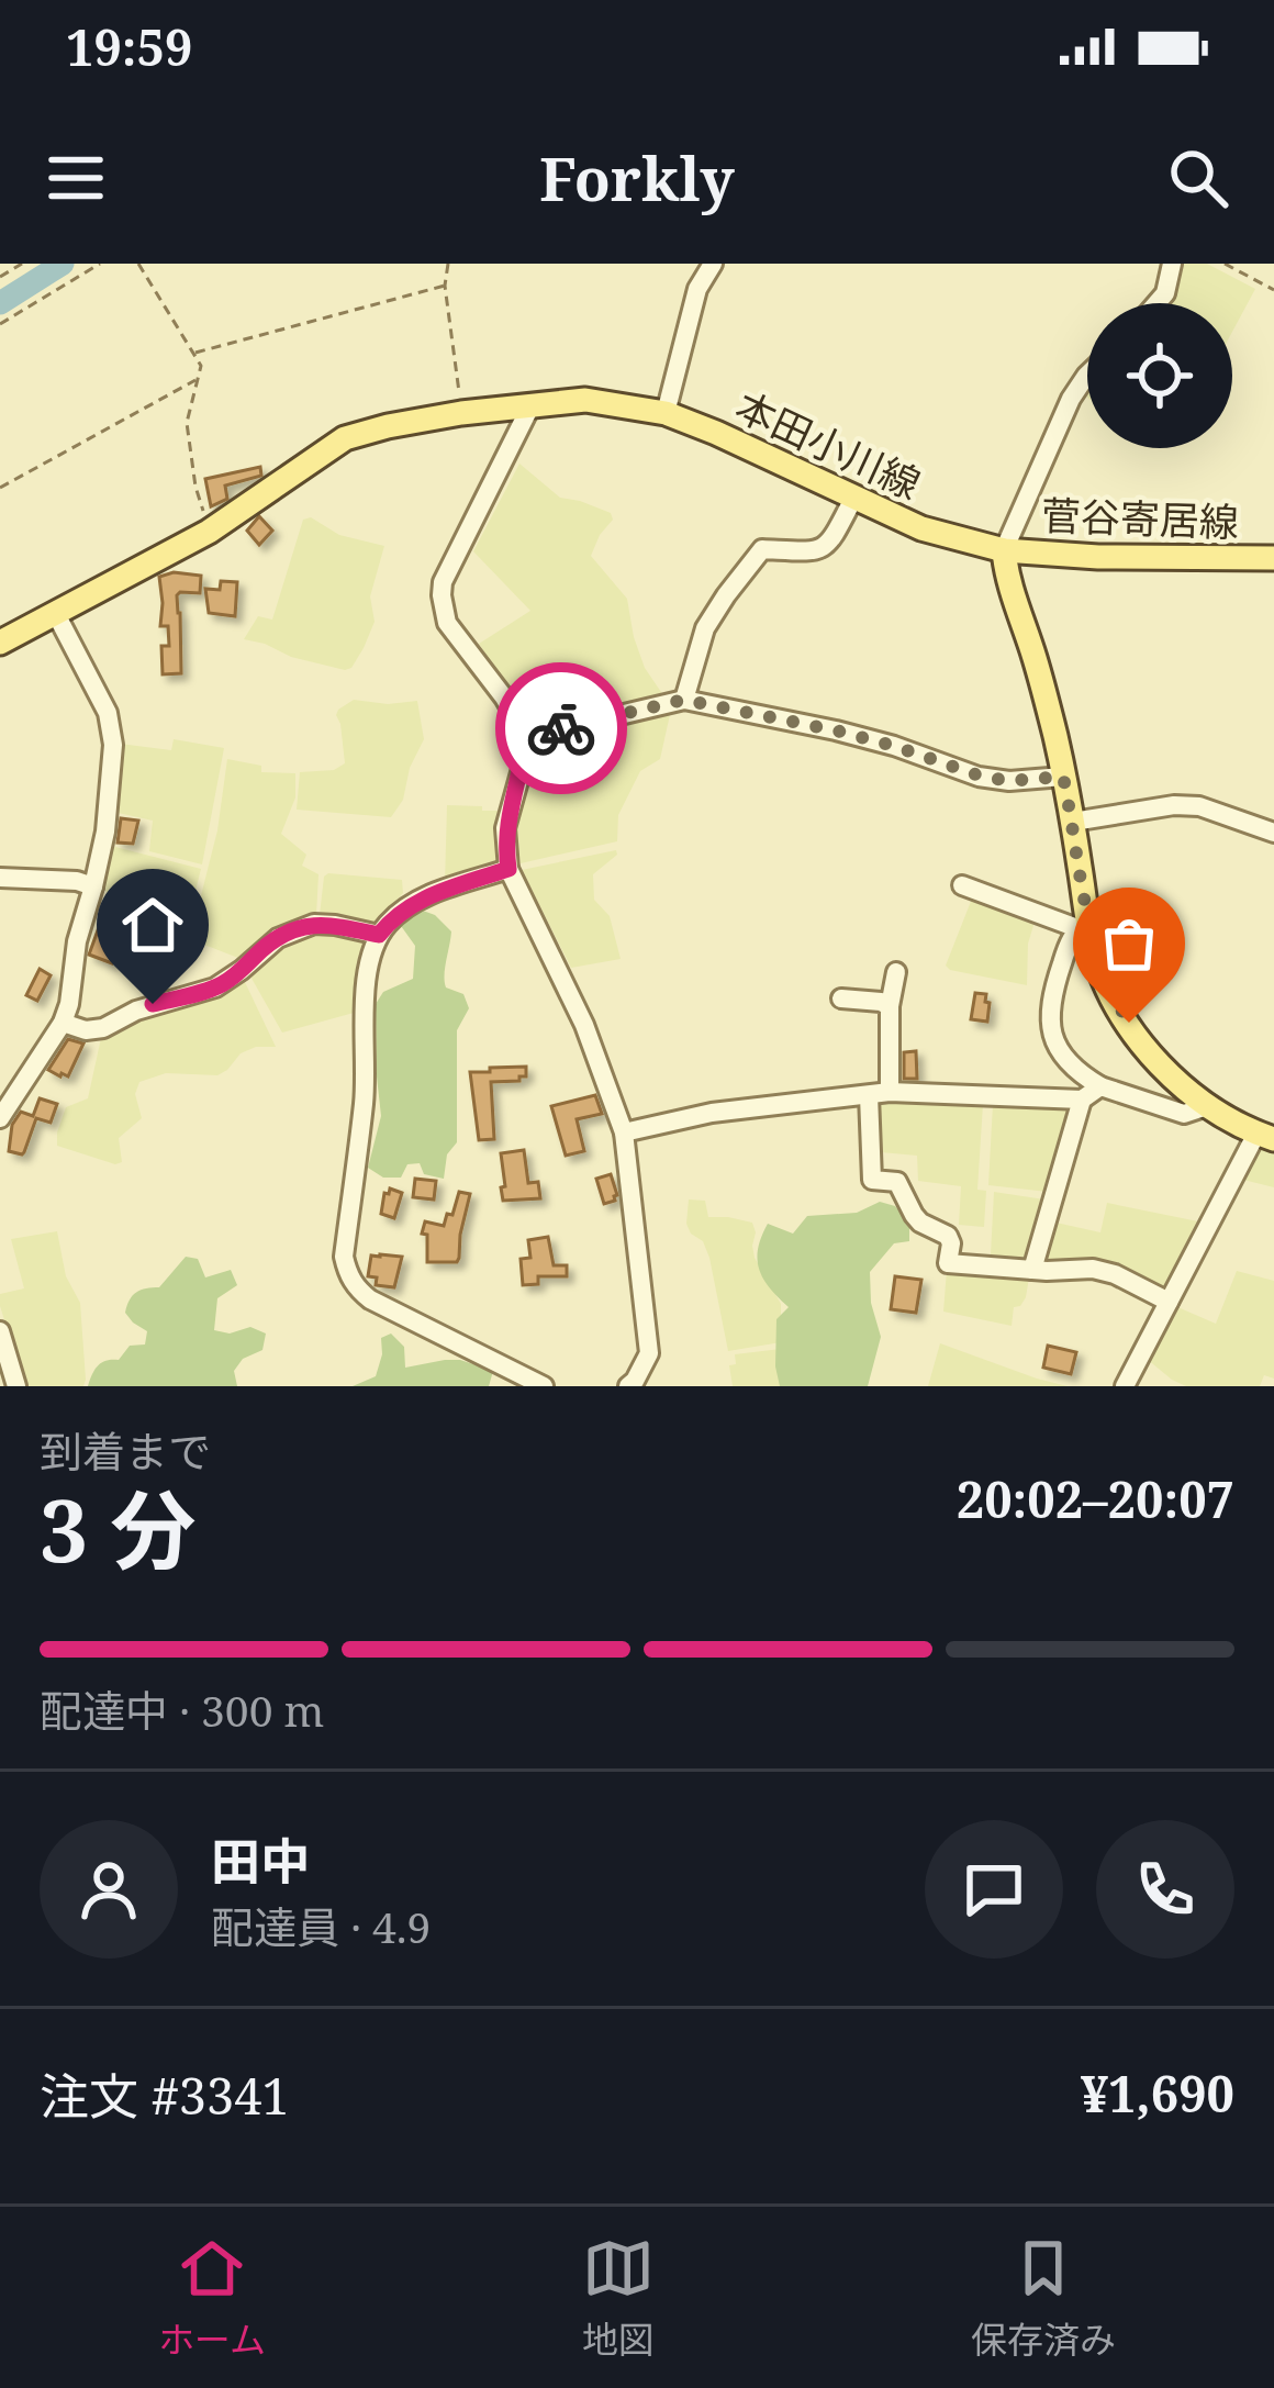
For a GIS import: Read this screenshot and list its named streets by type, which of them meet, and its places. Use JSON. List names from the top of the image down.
{
  "streets": {
    "main road": ["本田小川線", "菅谷寄居線"]
  },
  "crossings": [
    ["本田小川線", "菅谷寄居線"]
  ],
  "page": {
    "status": "19:59",
    "header": "Forkly",
    "heading": ["3 分", "到着まで", "20:02–20:07"],
    "panel": [
      "田中",
      "配達員 · 4.9",
      "注文 #3341",
      "¥1,690"
    ],
    "bar": "配達中 · 300 m",
    "tabs": ["ホーム", "地図", "保存済み"]
  }
}
